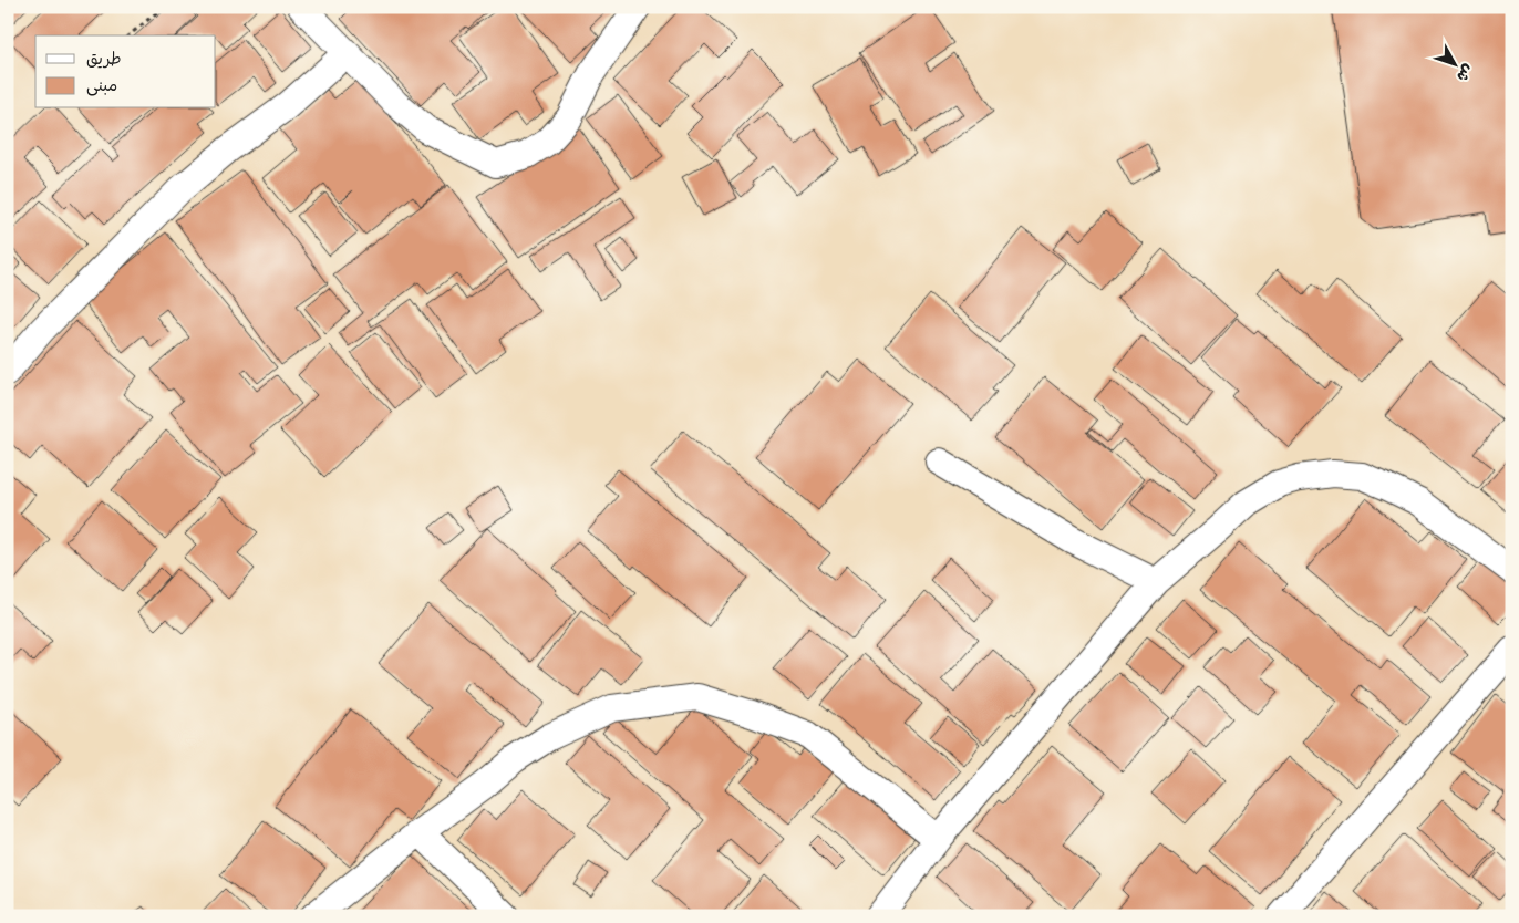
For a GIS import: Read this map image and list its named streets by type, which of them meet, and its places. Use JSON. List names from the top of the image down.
{
  "legend": ["طريق", "مبنى"],
  "north": "bottom right"
}
